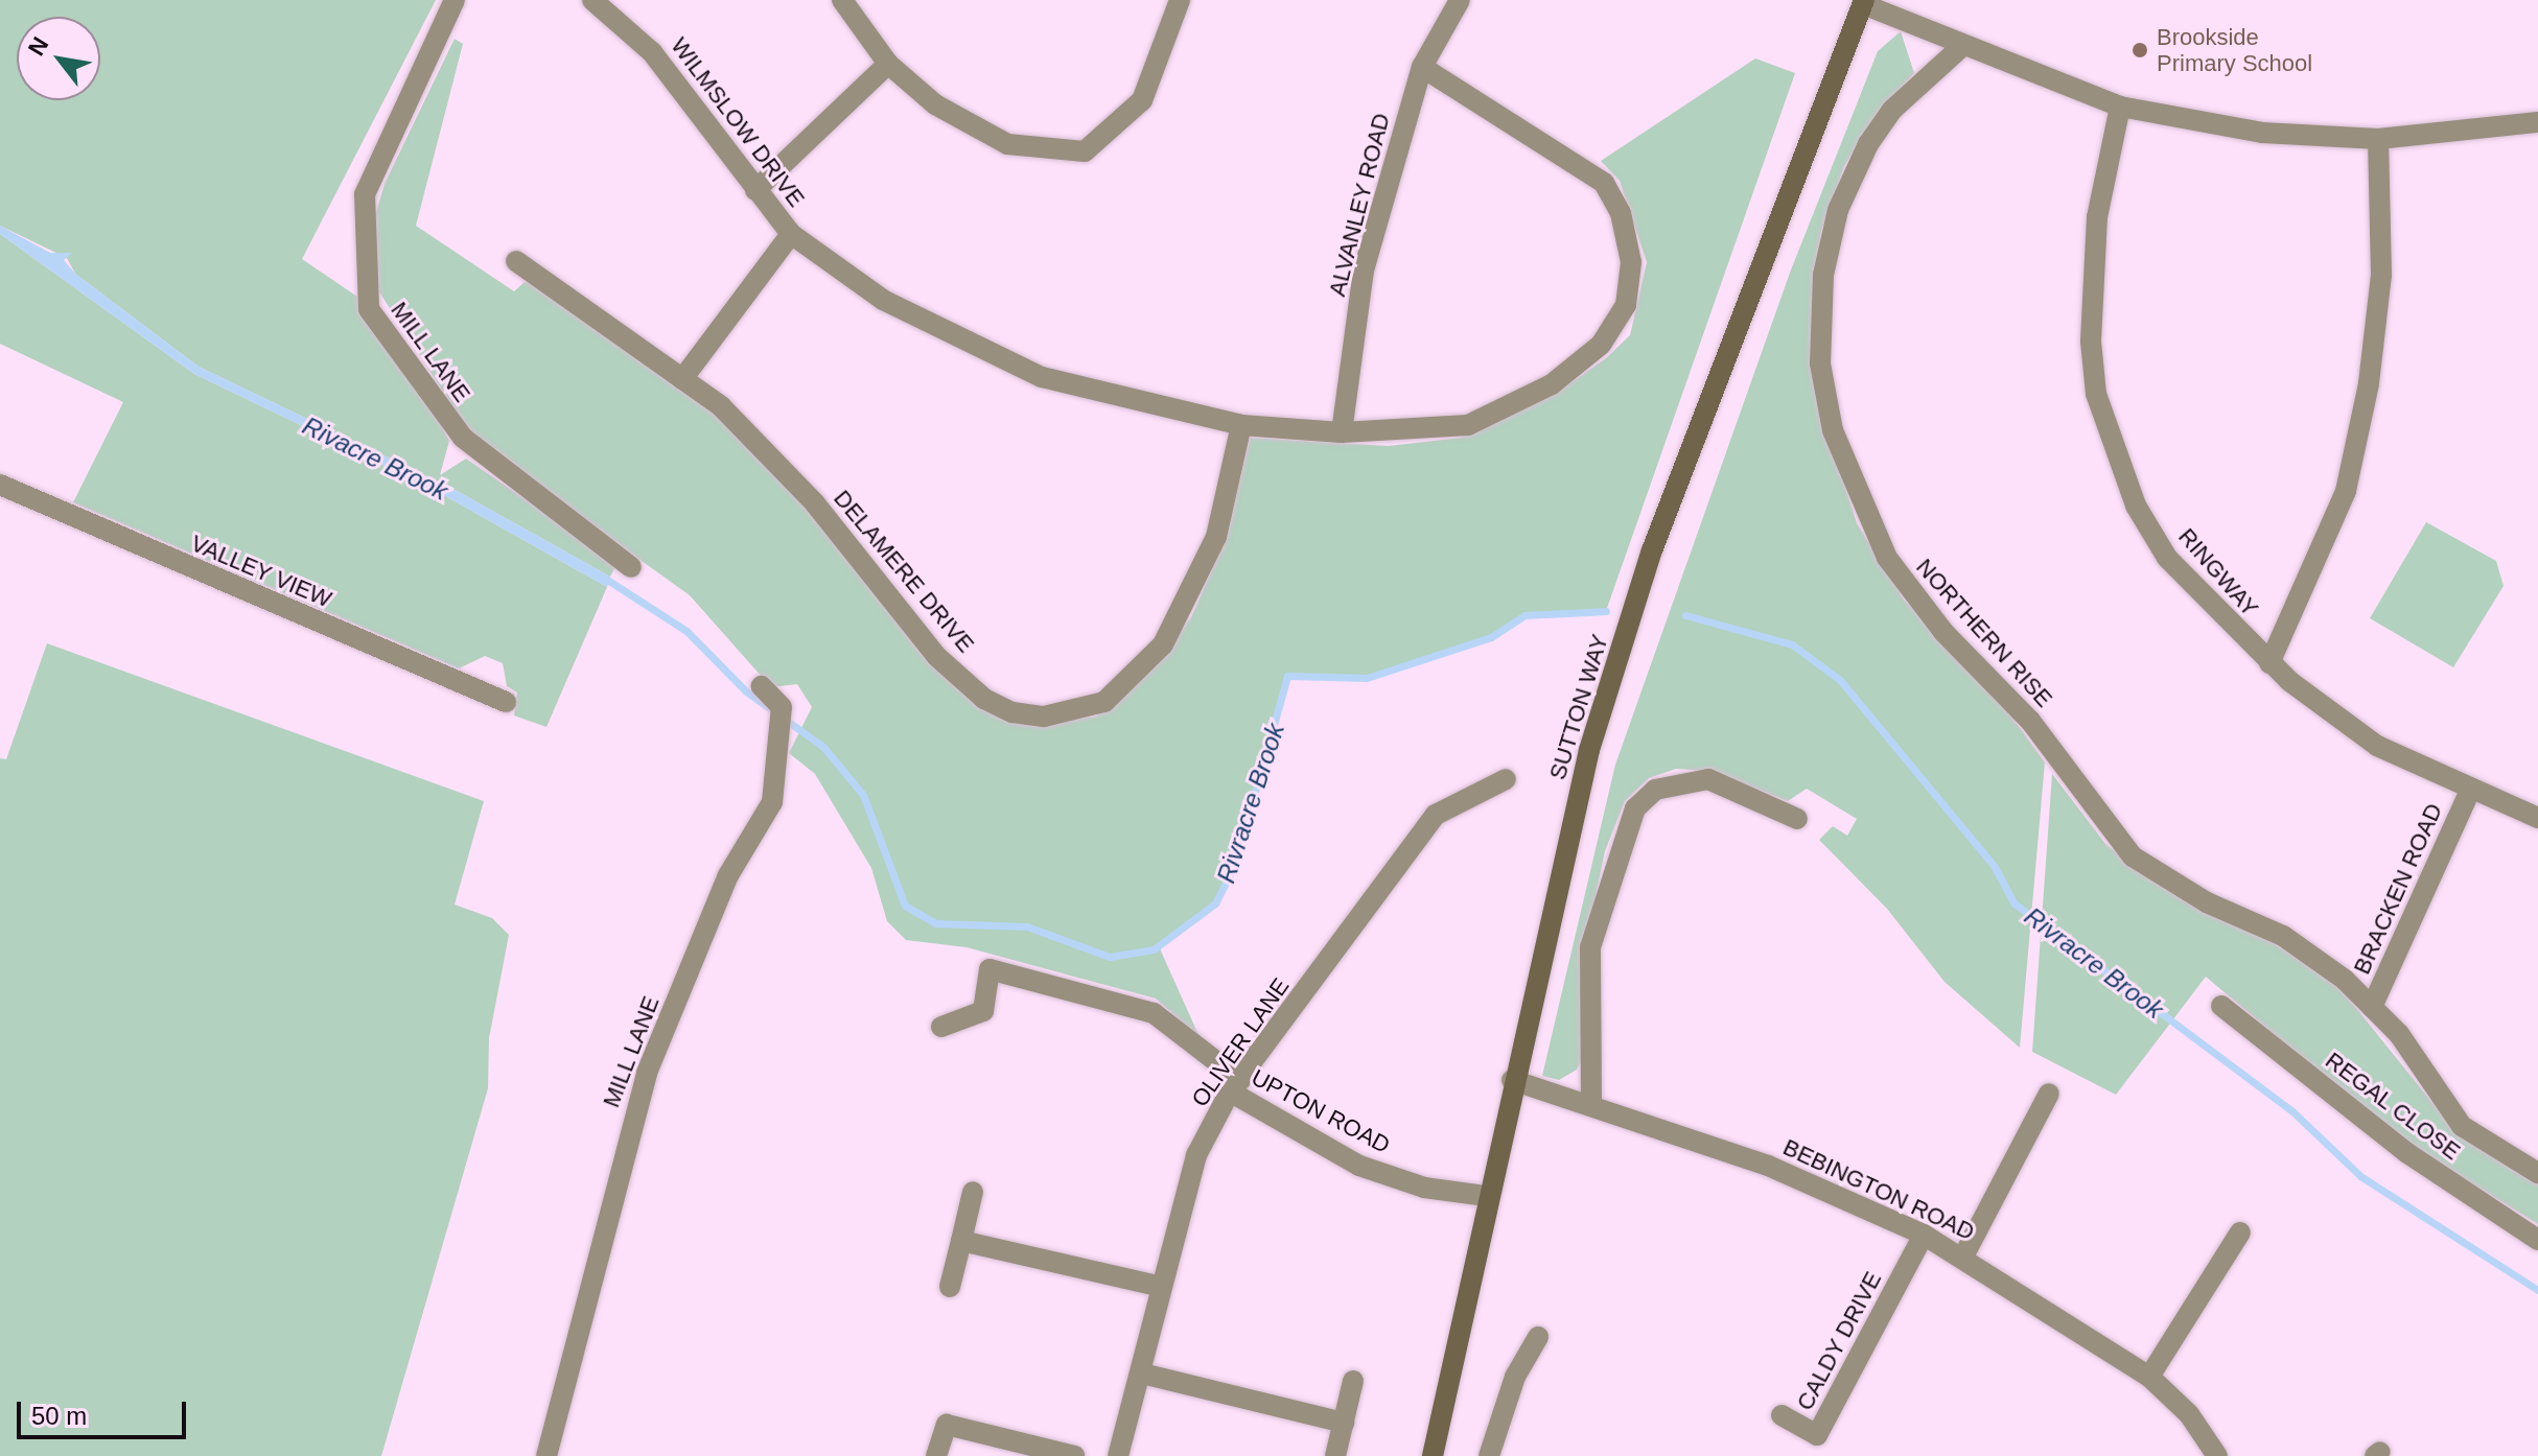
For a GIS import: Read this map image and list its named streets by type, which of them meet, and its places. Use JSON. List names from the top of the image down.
{
  "streets": {
    "main road": ["SUTTON WAY"],
    "street": [
      "WILMSLOW DRIVE",
      "ALVANLEY ROAD",
      "MILL LANE",
      "VALLEY VIEW",
      "DELAMERE DRIVE",
      "RINGWAY",
      "NORTHERN RISE",
      "BRACKEN ROAD",
      "OLIVER LANE",
      "REGAL CLOSE",
      "UPTON ROAD",
      "BEBINGTON ROAD",
      "CALDY DRIVE"
    ]
  },
  "crossings": [
    ["WILMSLOW DRIVE", "ALVANLEY ROAD"],
    ["WILMSLOW DRIVE", "DELAMERE DRIVE"],
    ["RINGWAY", "BRACKEN ROAD"],
    ["NORTHERN RISE", "BRACKEN ROAD"],
    ["SUTTON WAY", "UPTON ROAD"],
    ["SUTTON WAY", "BEBINGTON ROAD"],
    ["OLIVER LANE", "UPTON ROAD"],
    ["BEBINGTON ROAD", "CALDY DRIVE"]
  ],
  "water": ["Rivacre Brook", "Rivracre Brook"],
  "places": ["Brookside Primary School"],
  "scale_bar": "50 m",
  "north": "top left"
}
